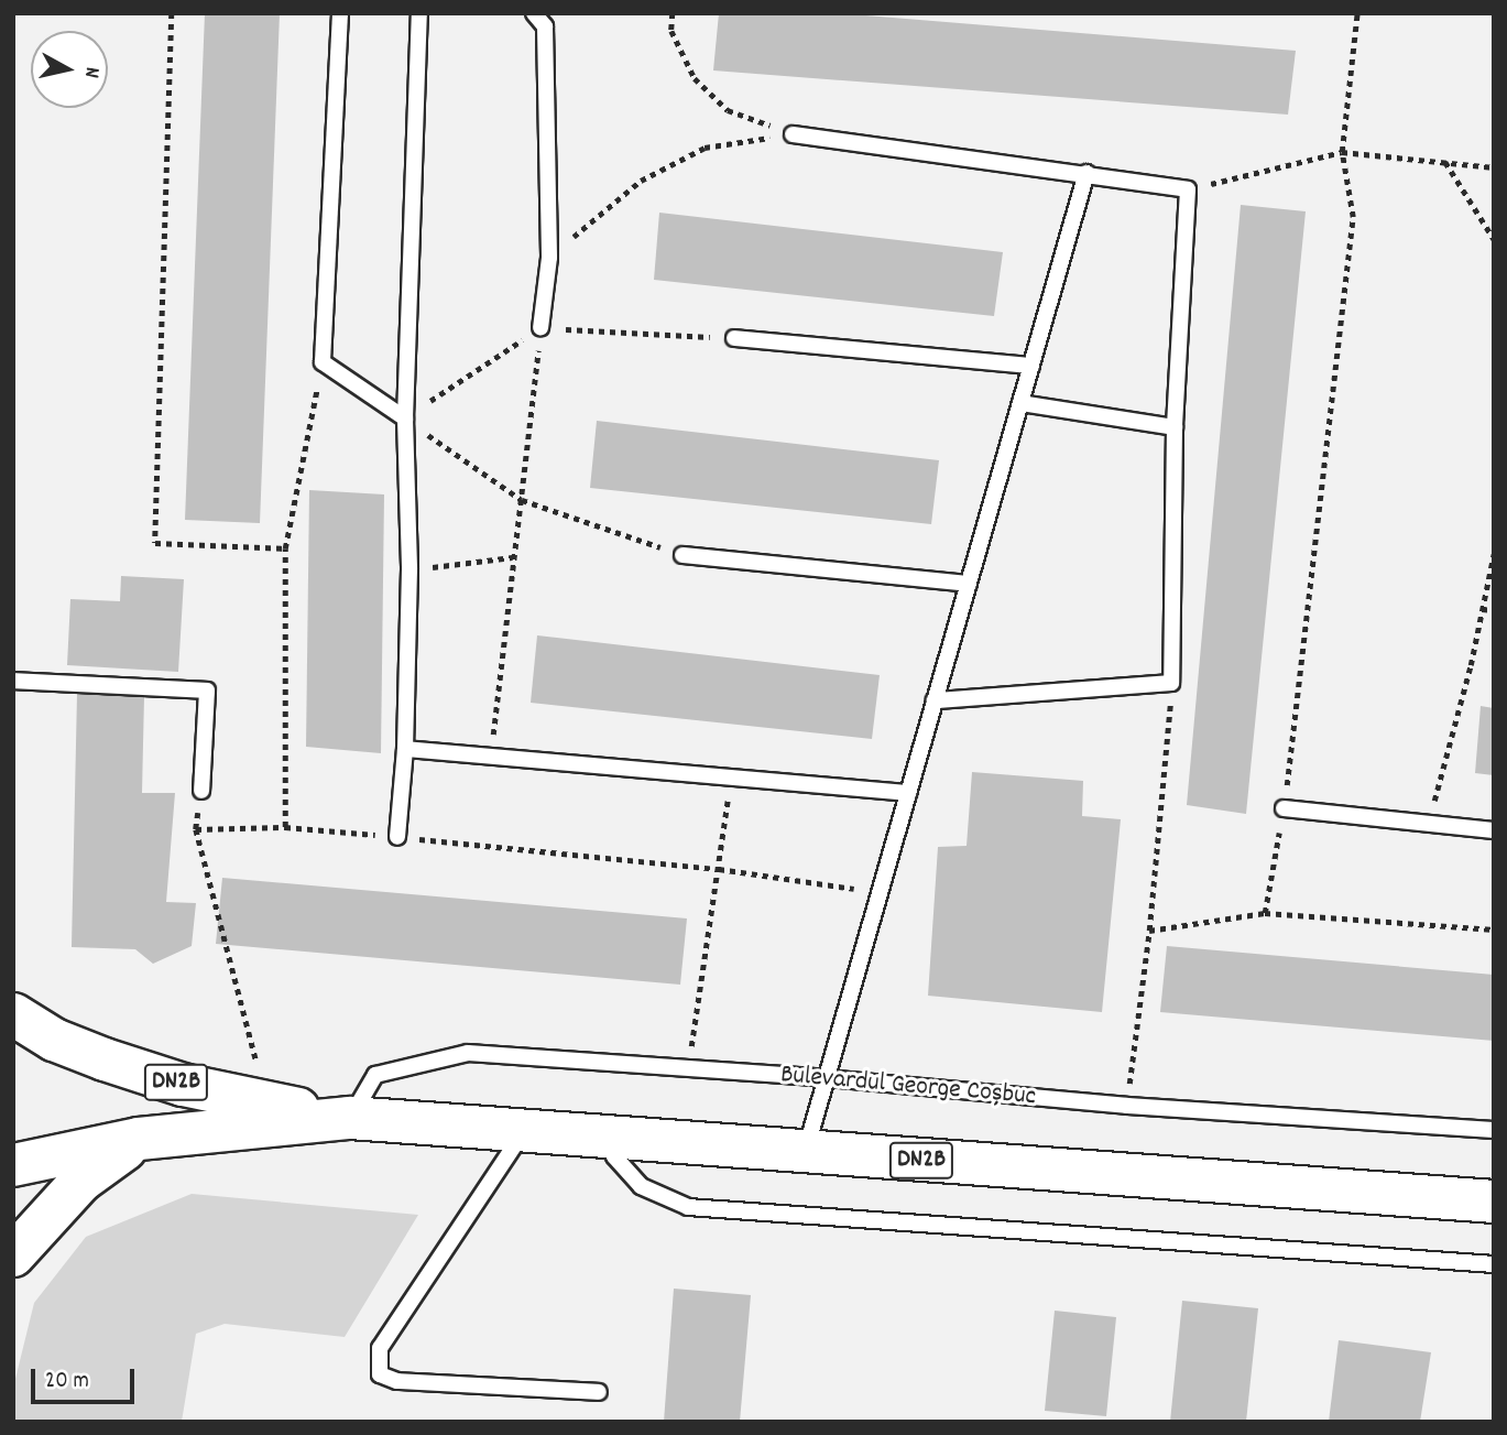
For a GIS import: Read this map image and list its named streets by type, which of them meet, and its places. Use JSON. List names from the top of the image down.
{
  "streets": {
    "main road": ["DN2B"],
    "lane": ["Bulevardul George Coșbuc"]
  },
  "crossings": [
    ["DN2B", "Bulevardul George Coșbuc"]
  ],
  "scale_bar": "20 m",
  "north": "right"
}
